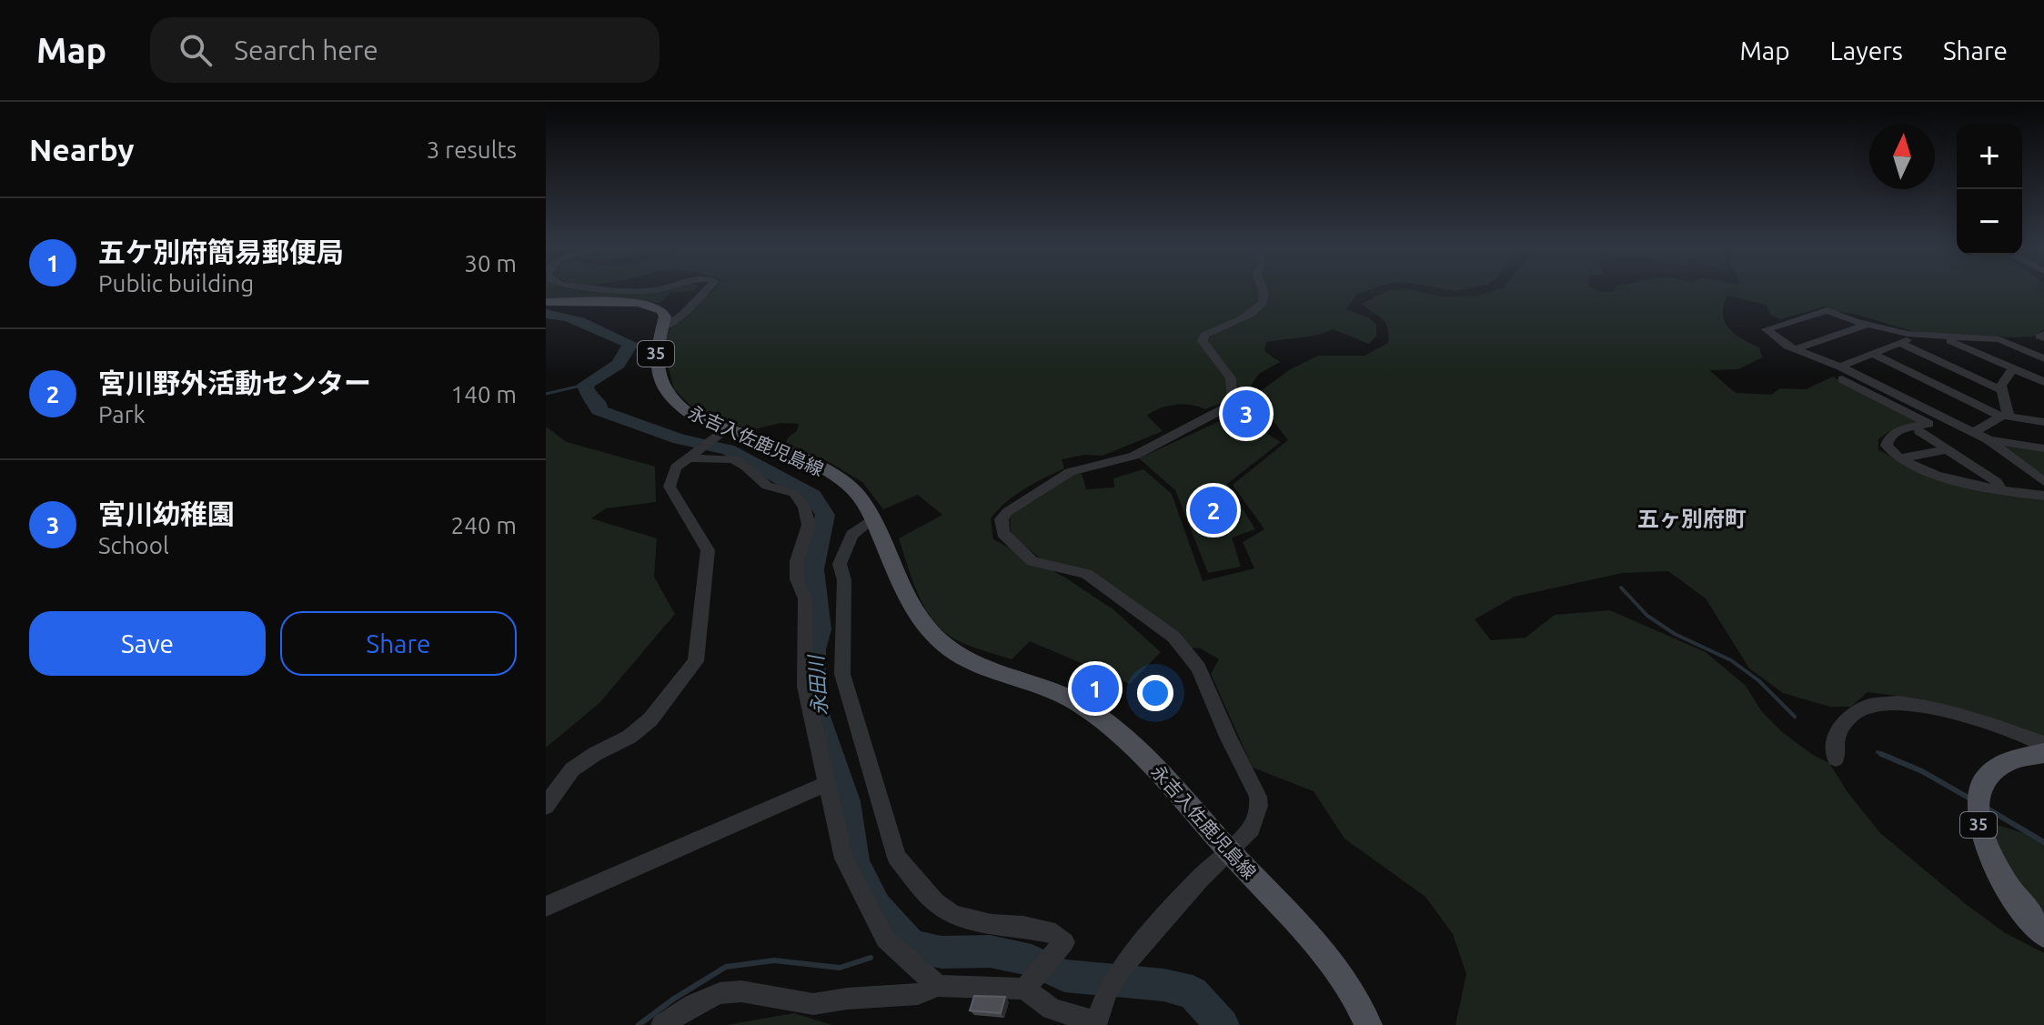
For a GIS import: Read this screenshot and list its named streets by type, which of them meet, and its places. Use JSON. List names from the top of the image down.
{
  "streets": {
    "main road": ["35", "永吉入佐鹿児島線"]
  },
  "crossings": [
    ["35", "永吉入佐鹿児島線"]
  ],
  "districts": ["五ヶ別府町"],
  "water": ["永田川"],
  "north": "top",
  "page": {
    "header": "Map",
    "search": "Search here",
    "nav": ["Map", "Layers", "Share"],
    "heading": ["Nearby", "3 results"],
    "map_buttons": ["+", "−"],
    "list": [
      {
        "mark": "1",
        "name": "五ケ別府簡易郵便局",
        "note": "Public building",
        "value": "30 m"
      },
      {
        "mark": "2",
        "name": "宮川野外活動センター",
        "note": "Park",
        "value": "140 m"
      },
      {
        "mark": "3",
        "name": "宮川幼稚園",
        "note": "School",
        "value": "240 m"
      }
    ],
    "pins": ["3", "2", "1"],
    "buttons": ["Save", "Share"]
  }
}
